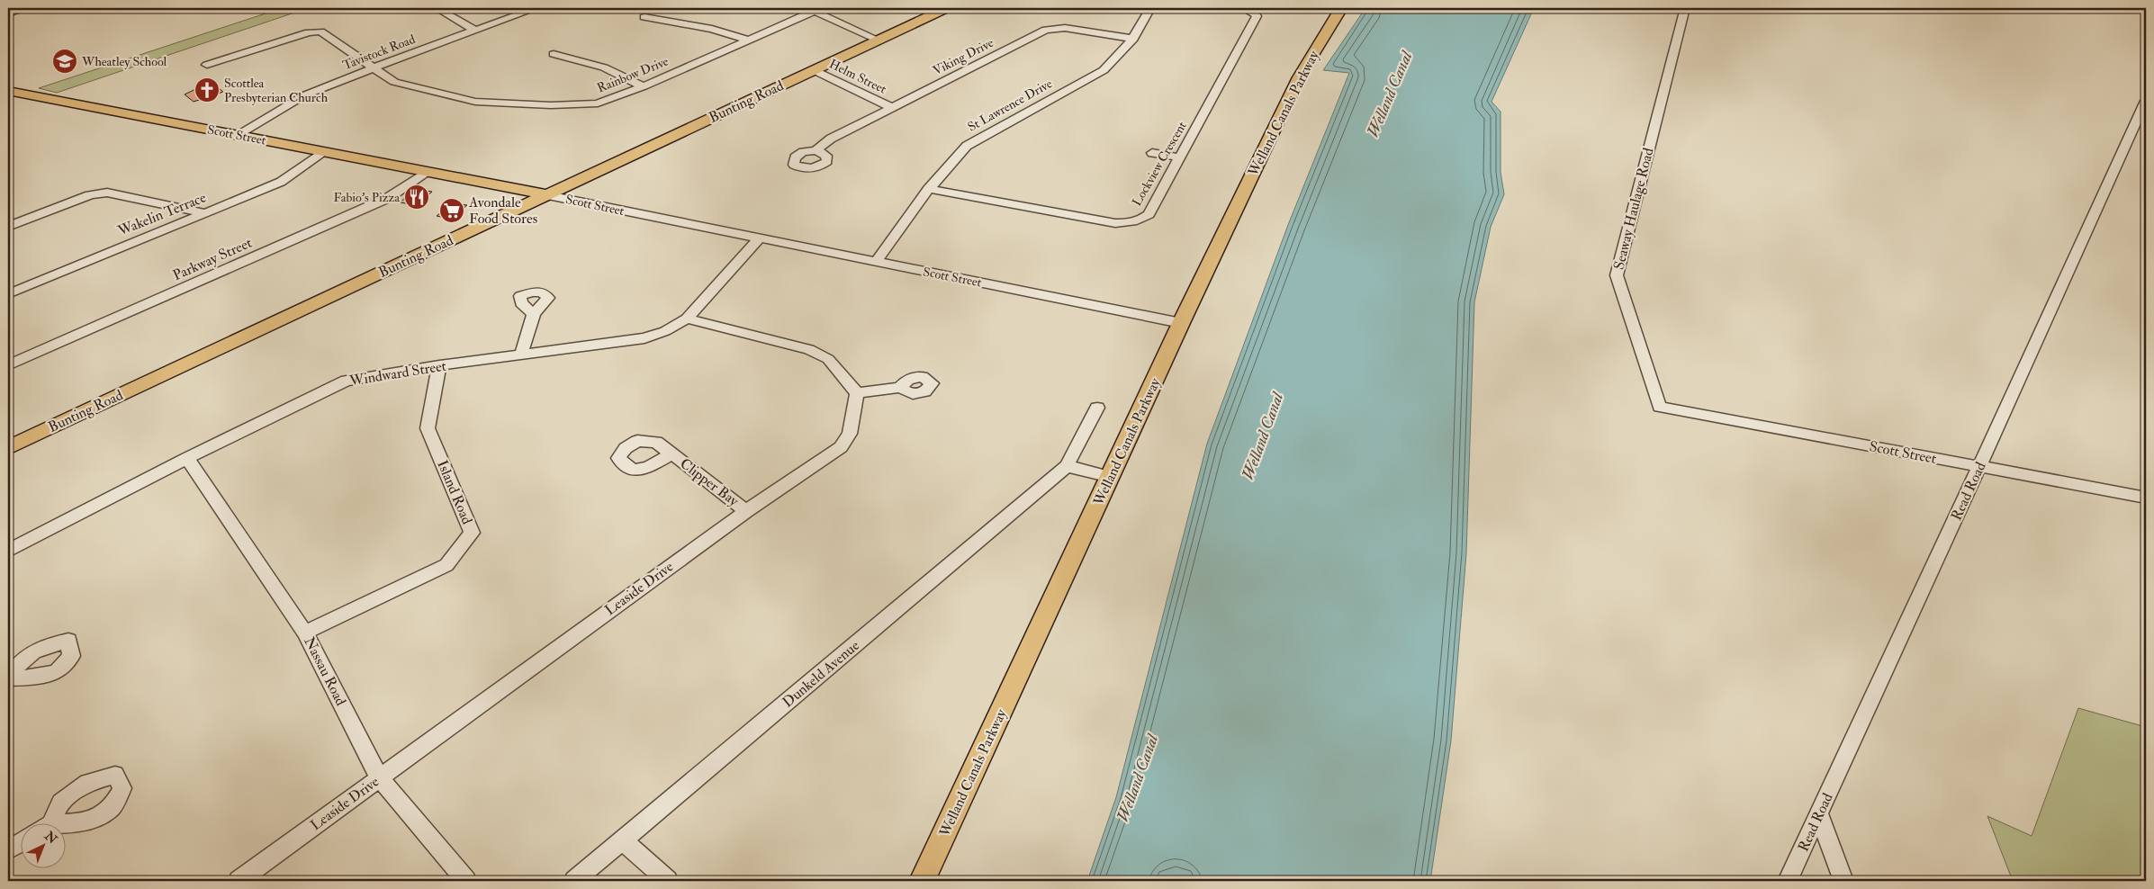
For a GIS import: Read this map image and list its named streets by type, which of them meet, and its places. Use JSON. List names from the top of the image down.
{
  "streets": {
    "main road": ["Bunting Road", "Welland Canals Parkway", "Scott Street"],
    "street": [
      "Tavistock Road",
      "Viking Drive",
      "Rainbow Drive",
      "Helm Street",
      "St Lawrence Drive",
      "Lockview Crescent",
      "Seaway Haulage Road",
      "Wakelin Terrace",
      "Parkway Street",
      "Windward Street",
      "Clipper Bay",
      "Read Road",
      "Island Road",
      "Leaside Drive",
      "Nassau Road",
      "Dunkeld Avenue"
    ]
  },
  "crossings": [
    ["Tavistock Road", "Rainbow Drive"],
    ["Tavistock Road", "Scott Street"],
    ["Viking Drive", "Helm Street"],
    ["Viking Drive", "St Lawrence Drive"],
    ["Helm Street", "Bunting Road"],
    ["Bunting Road", "Scott Street"],
    ["St Lawrence Drive", "Scott Street"],
    ["St Lawrence Drive", "Lockview Crescent"],
    ["Welland Canals Parkway", "Scott Street"],
    ["Scott Street", "Seaway Haulage Road"],
    ["Scott Street", "Wakelin Terrace"],
    ["Scott Street", "Parkway Street"],
    ["Scott Street", "Windward Street"],
    ["Scott Street", "Read Road"],
    ["Windward Street", "Island Road"],
    ["Windward Street", "Nassau Road"],
    ["Clipper Bay", "Leaside Drive"],
    ["Island Road", "Nassau Road"],
    ["Leaside Drive", "Nassau Road"]
  ],
  "water": ["Welland Canal"],
  "places": {
    "school or university": ["Wheatley School"],
    "church": ["Scottlea Presbyterian Church"],
    "restaurant": ["Fabio's Pizza"],
    "supermarket": ["Avondale Food Stores"]
  },
  "north": "top right"
}
